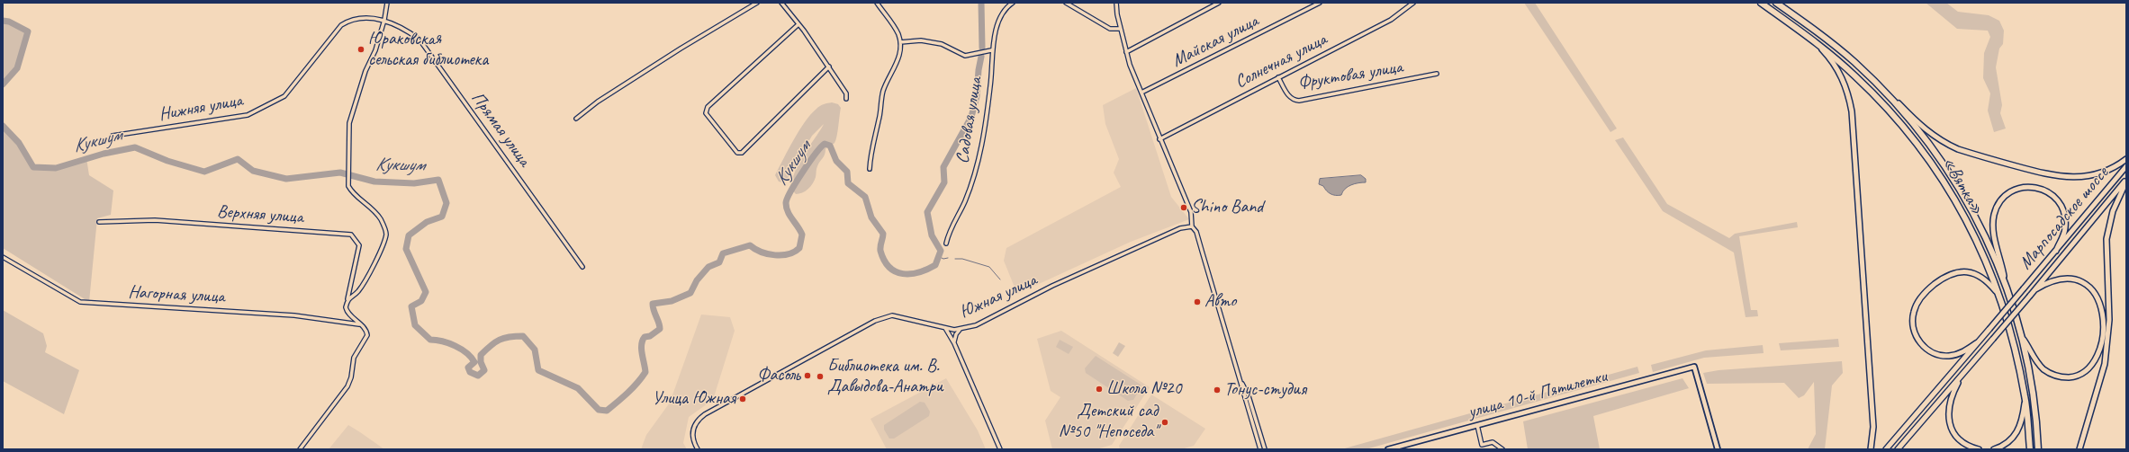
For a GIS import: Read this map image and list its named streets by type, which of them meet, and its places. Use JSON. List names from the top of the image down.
{
  "streets": {
    "highway": ["«Вятка»"],
    "main road": ["Марпосадское шоссе"],
    "street": [
      "Майская улица",
      "Солнечная улица",
      "Фруктовая улица",
      "Нижняя улица",
      "Садовая улица",
      "Прямая улица",
      "Верхняя улица",
      "Нагорная улица",
      "Южная улица",
      "улица 10-й Пятилетки"
    ]
  },
  "crossings": [
    ["Солнечная улица", "Фруктовая улица"],
    ["Нижняя улица", "Прямая улица"]
  ],
  "water": ["Кукшум"],
  "places": [
    "Юраковская сельская библиотека",
    "Shino Band",
    "Авто",
    "Фасоль",
    "Библиотека им. В. Давыдова-Анатри",
    "Школа №20",
    "Тонус-студия",
    "Улица Южная",
    "Детский сад №50 \"Непоседа\""
  ]
}
